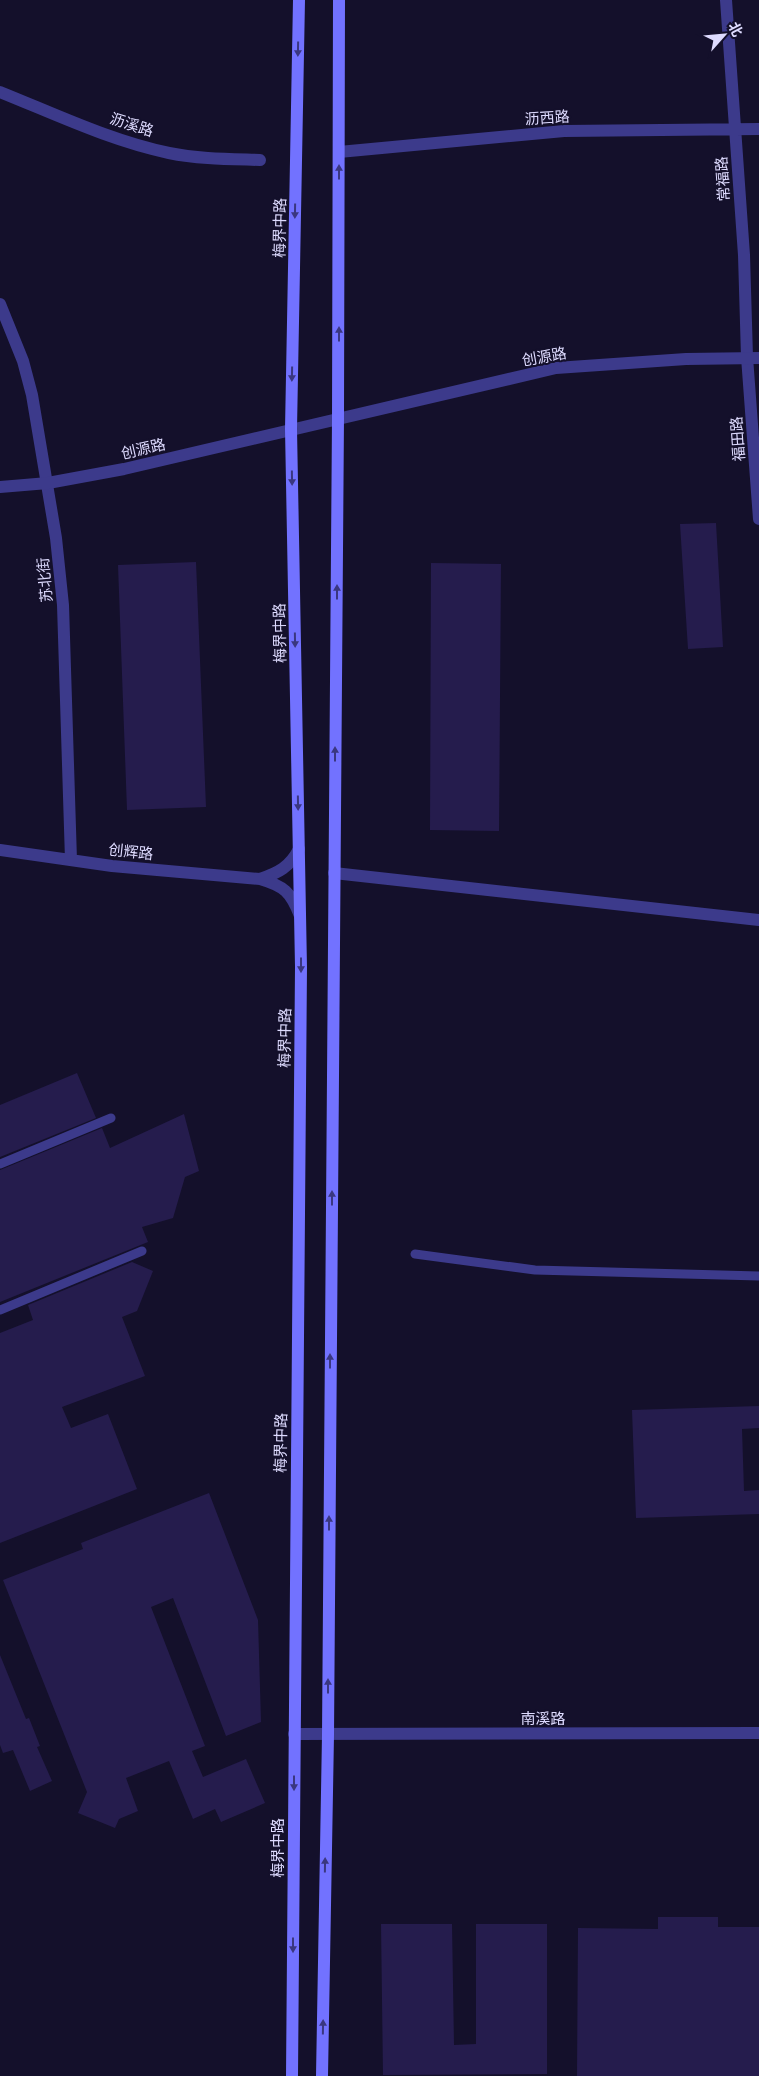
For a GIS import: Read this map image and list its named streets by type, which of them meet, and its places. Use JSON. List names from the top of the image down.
{
  "streets": {
    "main road": ["梅界中路"],
    "street": [
      "沥西路",
      "沥溪路",
      "常福路",
      "创源路",
      "福田路",
      "苏北街",
      "创辉路",
      "南溪路"
    ]
  },
  "crossings": [
    ["沥西路", "常福路"],
    ["常福路", "创源路"],
    ["常福路", "福田路"],
    ["梅界中路", "创源路"],
    ["梅界中路", "南溪路"],
    ["创源路", "福田路"],
    ["创源路", "苏北街"],
    ["苏北街", "创辉路"]
  ],
  "north": "top right"
}
